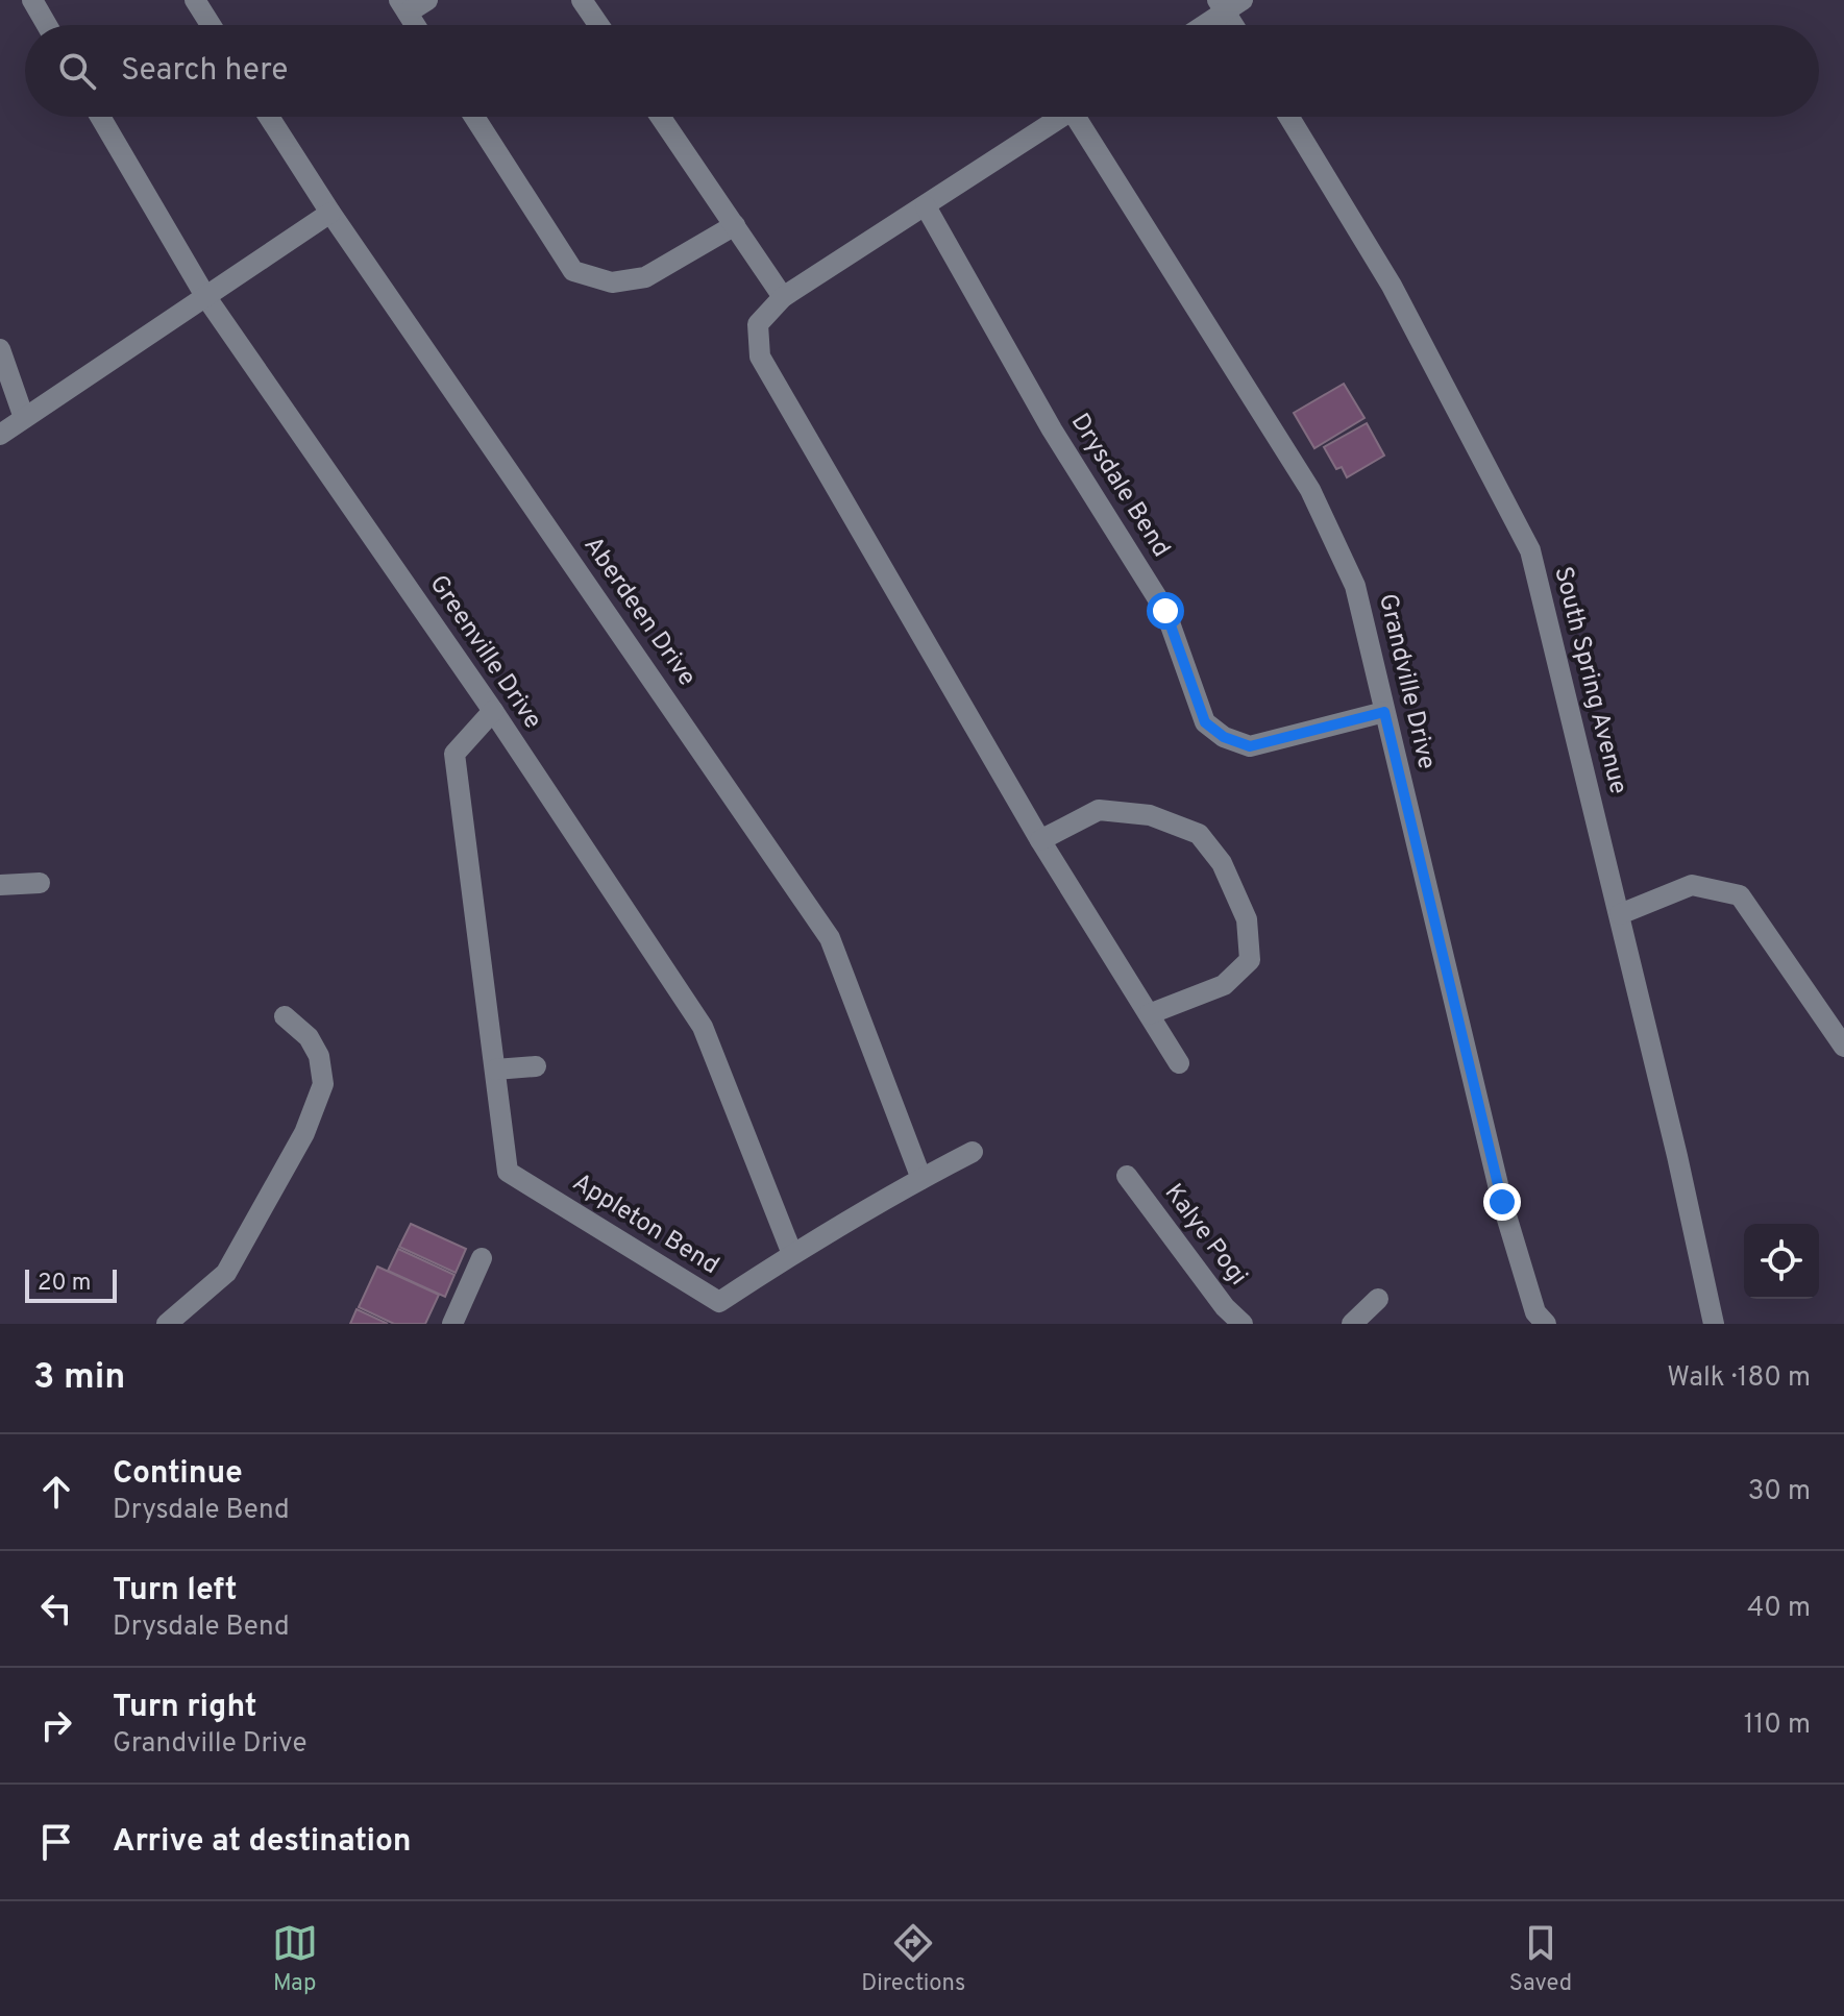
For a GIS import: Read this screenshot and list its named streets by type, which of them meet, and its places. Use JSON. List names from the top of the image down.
{
  "streets": {
    "street": [
      "Drysdale Bend",
      "Aberdeen Drive",
      "Greenville Drive",
      "South Spring Avenue",
      "Grandville Drive",
      "Appleton Bend",
      "Kalye Pogi"
    ]
  },
  "crossings": [
    ["Drysdale Bend", "Grandville Drive"],
    ["Aberdeen Drive", "Appleton Bend"],
    ["Greenville Drive", "Appleton Bend"]
  ],
  "scale_bar": "20 m",
  "page": {
    "search": "Search here",
    "scale": "20 m",
    "heading": ["3 min", "Walk · 180 m"],
    "list": [
      ["Continue", "Drysdale Bend", "30 m"],
      ["Turn left", "Drysdale Bend", "40 m"],
      ["Turn right", "Grandville Drive", "110 m"],
      "Arrive at destination"
    ],
    "nav": ["Map", "Directions", "Saved"]
  }
}
